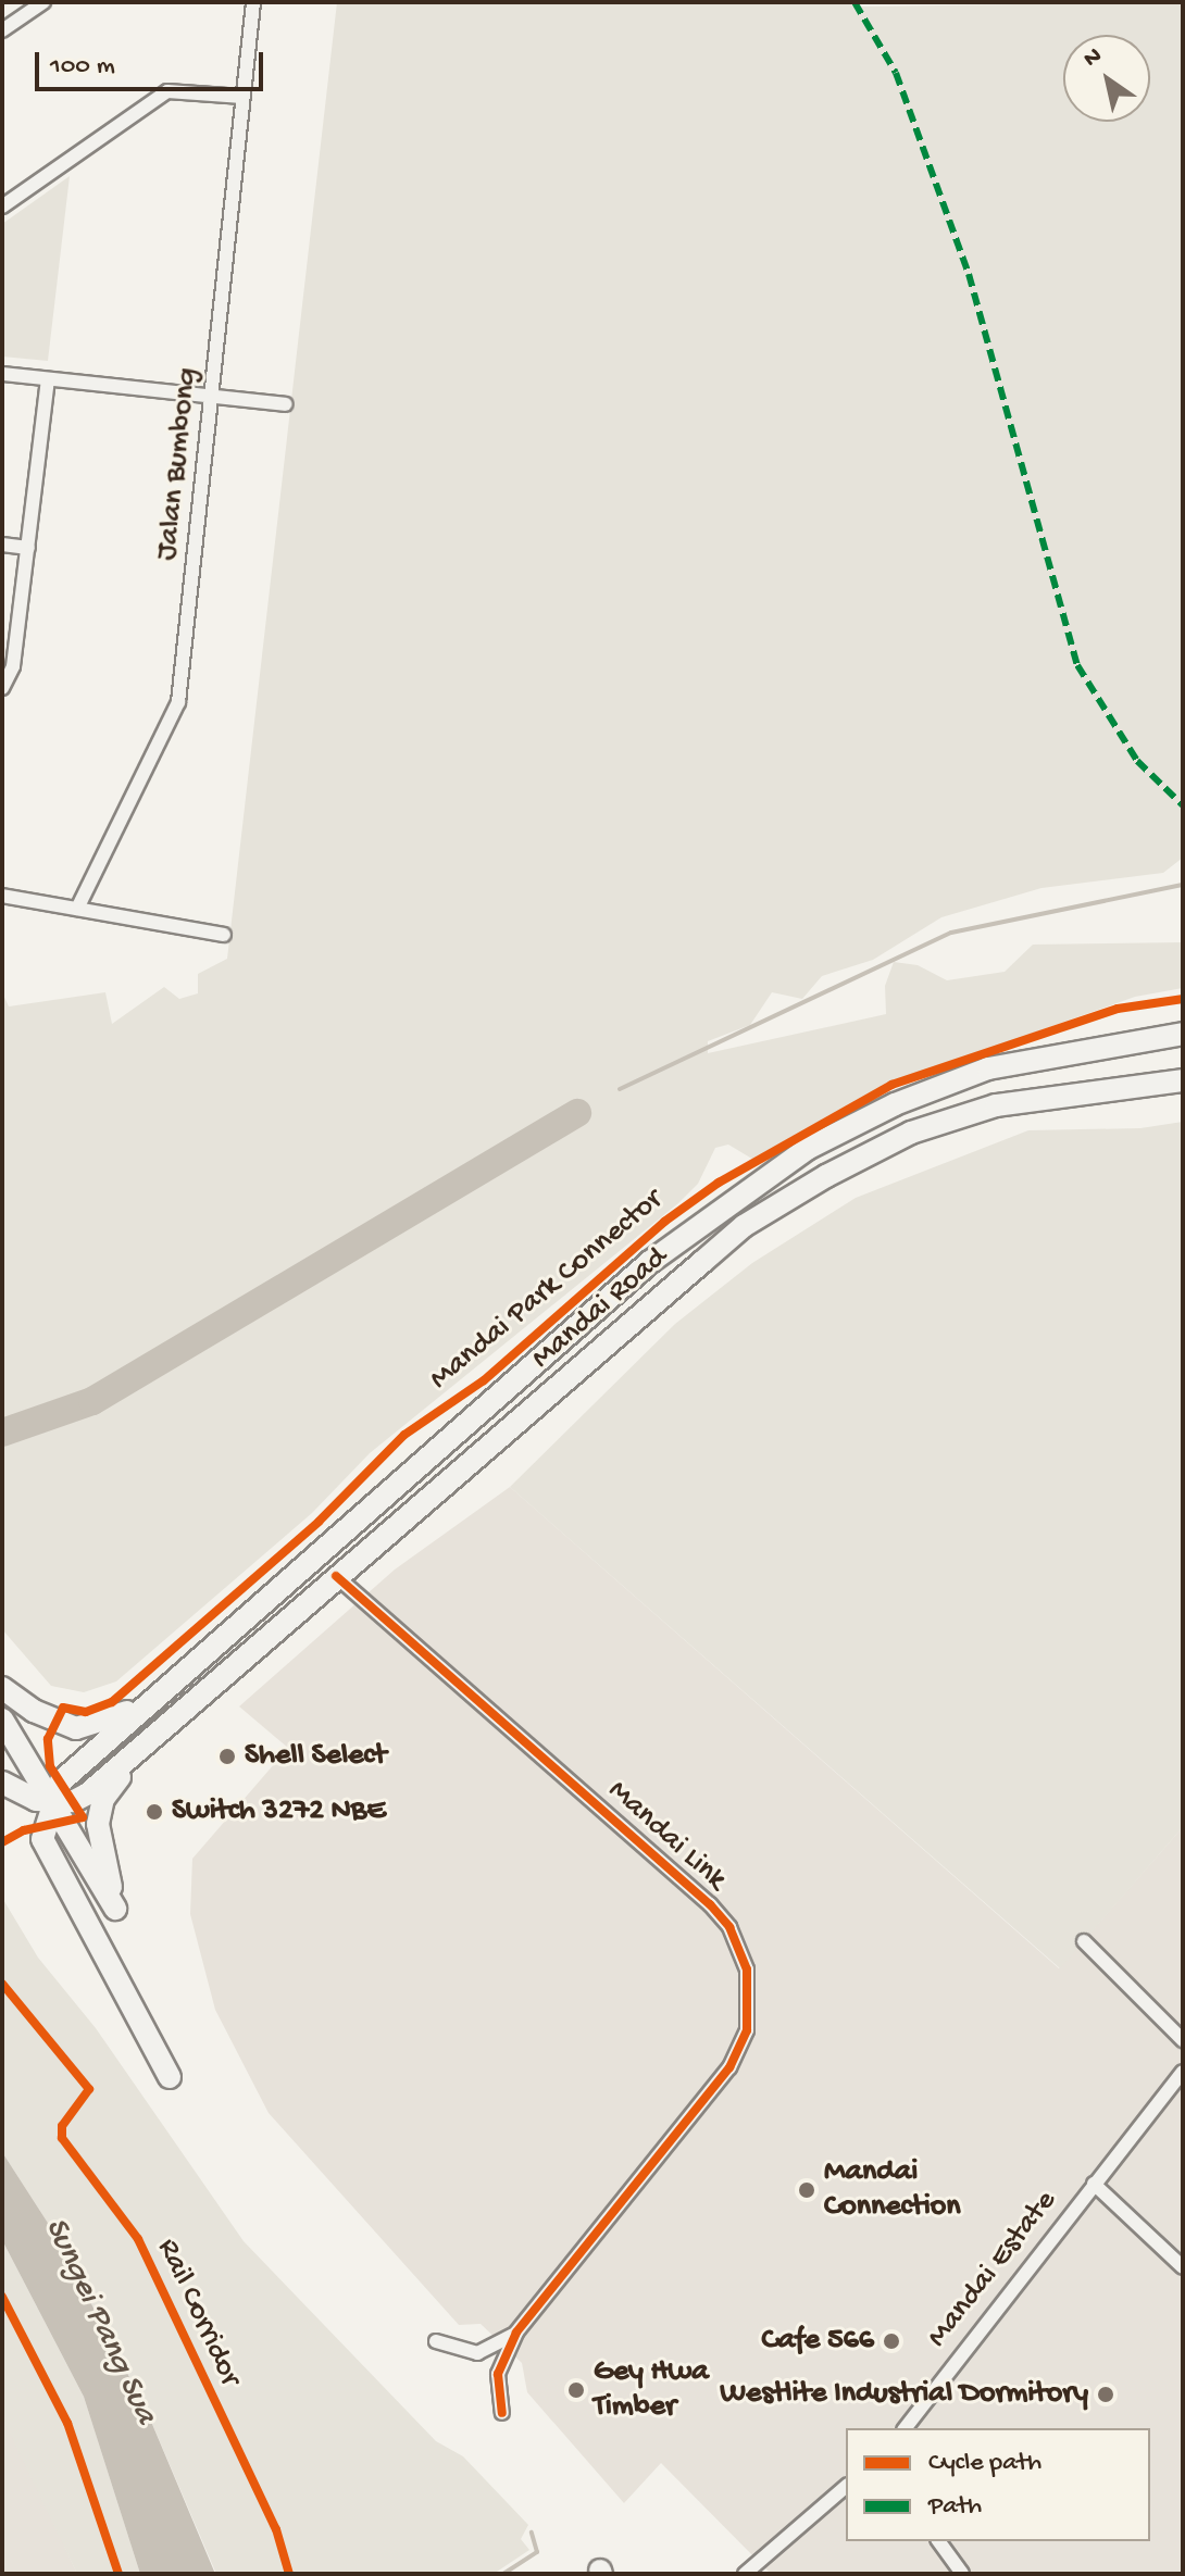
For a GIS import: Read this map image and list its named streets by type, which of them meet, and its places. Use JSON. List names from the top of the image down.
{
  "streets": {
    "main road": ["Mandai Road"],
    "street": ["Jalan Bumbong", "Mandai Link", "Mandai Estate"],
    "cycle path": ["Mandai Park Connector", "Rail Corridor"]
  },
  "crossings": [
    ["Mandai Road", "Mandai Link"]
  ],
  "water": ["Sungei Pang Sua"],
  "places": [
    "Shell Select",
    "Switch 3272 NBE",
    "Mandai Connection",
    "Cafe 566",
    "Gey Hwa Timber",
    "Westlite Industrial Dormitory"
  ],
  "legend": ["Cycle path", "Path"],
  "scale_bar": "100 m",
  "north": "top left"
}
